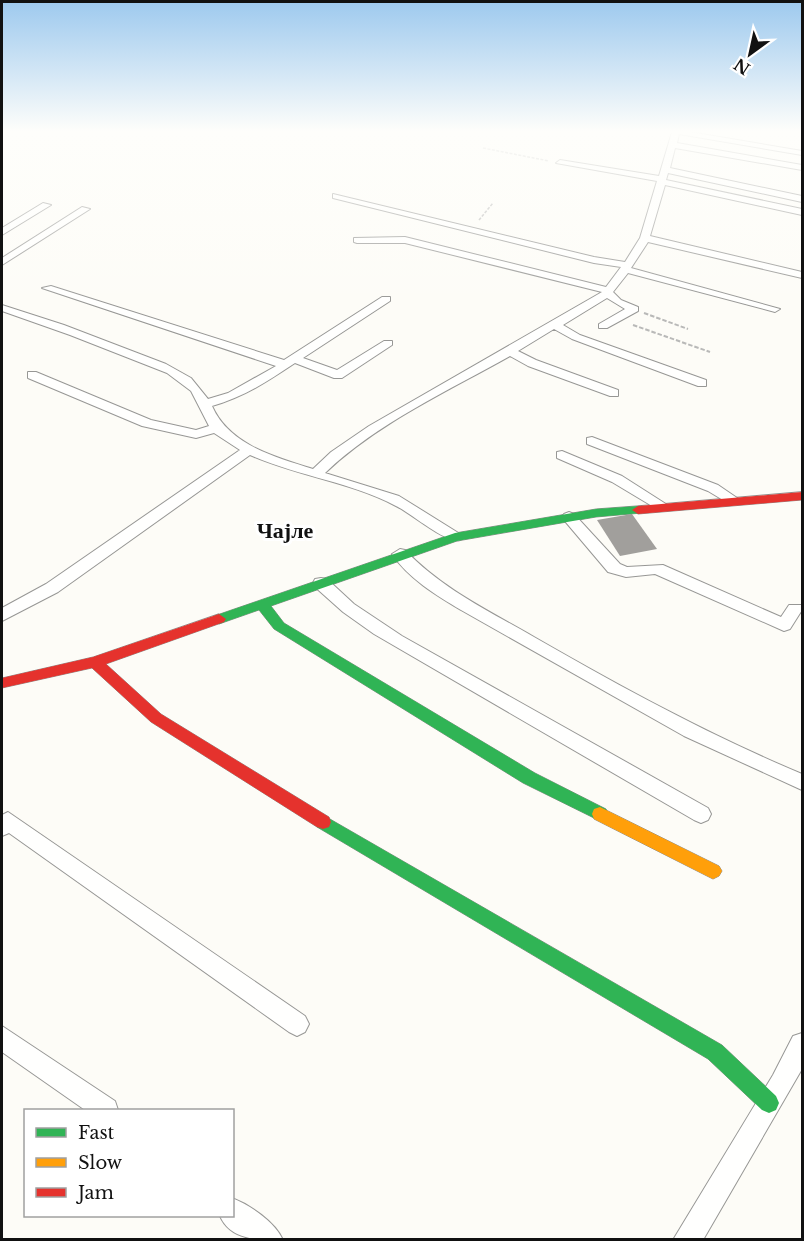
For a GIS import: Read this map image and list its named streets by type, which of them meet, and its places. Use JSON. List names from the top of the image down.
{
  "districts": ["Чајле"],
  "legend": ["Fast", "Slow", "Jam"],
  "north": "bottom left"
}
